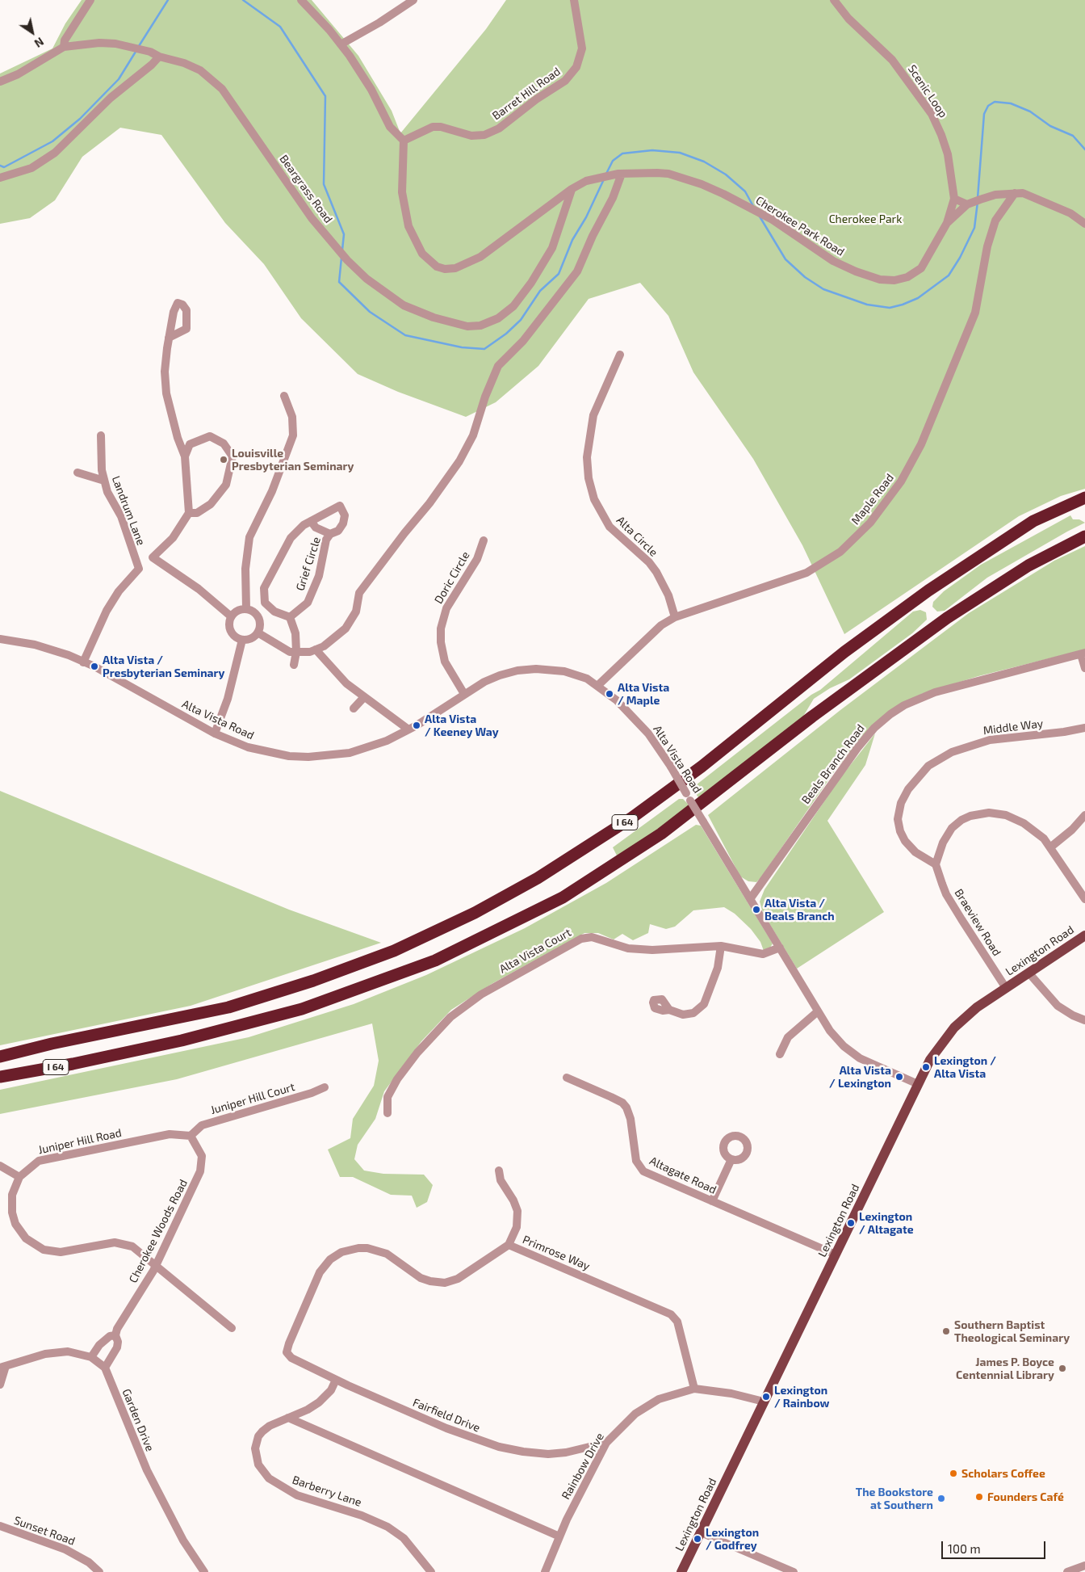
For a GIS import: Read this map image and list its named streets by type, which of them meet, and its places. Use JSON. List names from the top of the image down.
{
  "streets": {
    "highway": ["I 64"],
    "main road": ["Lexington Road"],
    "street": [
      "Scenic Loop",
      "Barret Hill Road",
      "Beargrass Road",
      "Cherokee Park Road",
      "Maple Road",
      "Landrum Lane",
      "Alta Circle",
      "Grief Circle",
      "Doric Circle",
      "Alta Vista Road",
      "Middle Way",
      "Beals Branch Road",
      "Braeview Road",
      "Alta Vista Court",
      "Juniper Hill Court",
      "Juniper Hill Road",
      "Altagate Road",
      "Cherokee Woods Road",
      "Primrose Way",
      "Fairfield Drive",
      "Garden Drive",
      "Rainbow Drive",
      "Barberry Lane",
      "Sunset Road"
    ]
  },
  "crossings": [
    ["Scenic Loop", "Cherokee Park Road"],
    ["Beargrass Road", "Cherokee Park Road"],
    ["Maple Road", "Alta Circle"],
    ["Maple Road", "Alta Vista Road"],
    ["Landrum Lane", "Alta Vista Road"],
    ["Doric Circle", "Alta Vista Road"],
    ["Alta Vista Road", "Beals Branch Road"],
    ["Alta Vista Road", "Alta Vista Court"],
    ["Alta Vista Road", "Lexington Road"],
    ["Middle Way", "Braeview Road"],
    ["Braeview Road", "Lexington Road"],
    ["Lexington Road", "Altagate Road"],
    ["Lexington Road", "Rainbow Drive"],
    ["Juniper Hill Court", "Juniper Hill Road"],
    ["Juniper Hill Court", "Cherokee Woods Road"],
    ["Juniper Hill Road", "Cherokee Woods Road"],
    ["Cherokee Woods Road", "Garden Drive"],
    ["Primrose Way", "Fairfield Drive"],
    ["Primrose Way", "Rainbow Drive"],
    ["Fairfield Drive", "Rainbow Drive"],
    ["Fairfield Drive", "Barberry Lane"]
  ],
  "parks": ["Cherokee Park"],
  "places": [
    "Louisville Presbyterian Seminary",
    "Alta Vista / Presbyterian Seminary",
    "Alta Vista / Maple",
    "Alta Vista / Keeney Way",
    "Alta Vista / Beals Branch",
    "Lexington / Alta Vista",
    "Alta Vista / Lexington",
    "Lexington / Altagate",
    "Southern Baptist Theological Seminary",
    "James P. Boyce Centennial Library",
    "Lexington / Rainbow",
    "Scholars Coffee",
    "Founders Café",
    "The Bookstore at Southern",
    "Lexington / Godfrey"
  ],
  "scale_bar": "100 m",
  "north": "bottom right"
}
